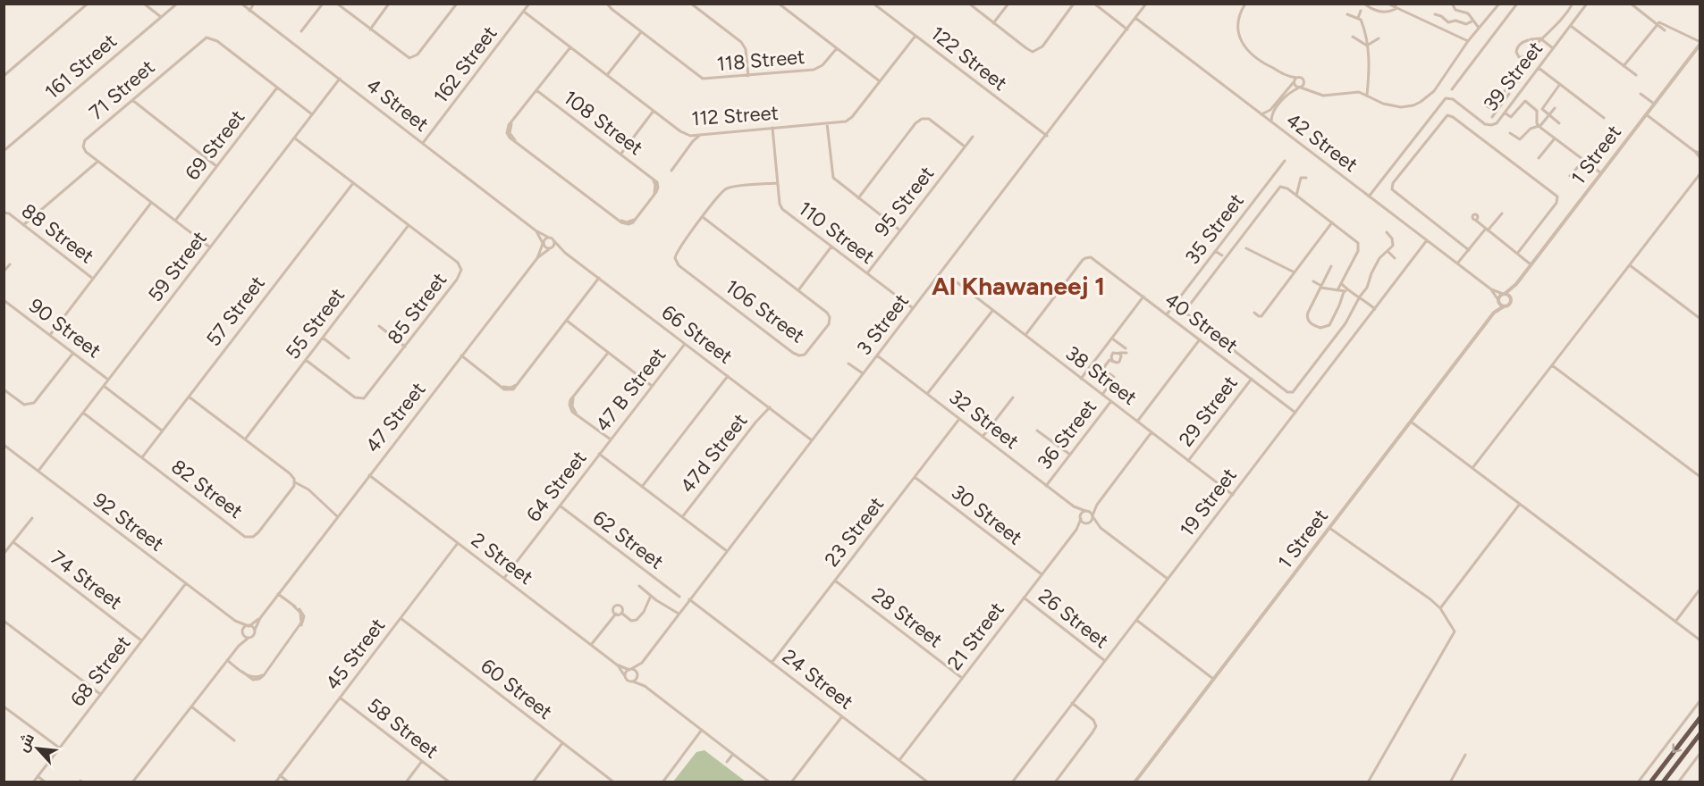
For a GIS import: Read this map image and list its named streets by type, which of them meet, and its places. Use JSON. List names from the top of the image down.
{
  "streets": {
    "street": [
      "122 Street",
      "118 Street",
      "162 Street",
      "161 Street",
      "39 Street",
      "71 Street",
      "4 Street",
      "112 Street",
      "108 Street",
      "42 Street",
      "69 Street",
      "1 Street",
      "95 Street",
      "35 Street",
      "110 Street",
      "88 Street",
      "59 Street",
      "85 Street",
      "57 Street",
      "106 Street",
      "40 Street",
      "55 Street",
      "3 Street",
      "90 Street",
      "66 Street",
      "38 Street",
      "47 B Street",
      "29 Street",
      "47 Street",
      "32 Street",
      "36 Street",
      "47d Street",
      "64 Street",
      "82 Street",
      "19 Street",
      "30 Street",
      "92 Street",
      "23 Street",
      "62 Street",
      "2 Street",
      "74 Street",
      "28 Street",
      "26 Street",
      "21 Street",
      "45 Street",
      "68 Street",
      "24 Street",
      "60 Street",
      "58 Street"
    ]
  },
  "crossings": [
    ["122 Street", "112 Street"],
    ["122 Street", "3 Street"],
    ["162 Street", "4 Street"],
    ["162 Street", "112 Street"],
    ["39 Street", "42 Street"],
    ["71 Street", "69 Street"],
    ["71 Street", "59 Street"],
    ["4 Street", "59 Street"],
    ["4 Street", "66 Street"],
    ["4 Street", "47 Street"],
    ["112 Street", "110 Street"],
    ["42 Street", "1 Street"],
    ["42 Street", "3 Street"],
    ["42 Street", "19 Street"],
    ["95 Street", "110 Street"],
    ["35 Street", "40 Street"],
    ["110 Street", "3 Street"],
    ["59 Street", "85 Street"],
    ["59 Street", "90 Street"],
    ["59 Street", "82 Street"],
    ["59 Street", "92 Street"],
    ["85 Street", "57 Street"],
    ["85 Street", "55 Street"],
    ["57 Street", "82 Street"],
    ["40 Street", "38 Street"],
    ["40 Street", "29 Street"],
    ["40 Street", "19 Street"],
    ["3 Street", "66 Street"],
    ["3 Street", "32 Street"],
    ["3 Street", "64 Street"],
    ["3 Street", "2 Street"],
    ["3 Street", "24 Street"],
    ["66 Street", "47 B Street"],
    ["66 Street", "47 Street"],
    ["66 Street", "47d Street"],
    ["38 Street", "29 Street"],
    ["38 Street", "36 Street"],
    ["38 Street", "19 Street"],
    ["47 B Street", "64 Street"],
    ["47 Street", "92 Street"],
    ["47 Street", "2 Street"],
    ["32 Street", "36 Street"],
    ["32 Street", "23 Street"],
    ["32 Street", "21 Street"],
    ["47d Street", "64 Street"],
    ["64 Street", "62 Street"],
    ["64 Street", "2 Street"],
    ["19 Street", "26 Street"],
    ["30 Street", "23 Street"],
    ["30 Street", "21 Street"],
    ["92 Street", "68 Street"],
    ["23 Street", "28 Street"],
    ["23 Street", "24 Street"],
    ["2 Street", "45 Street"],
    ["74 Street", "68 Street"],
    ["28 Street", "21 Street"],
    ["26 Street", "21 Street"],
    ["21 Street", "24 Street"],
    ["45 Street", "60 Street"],
    ["45 Street", "58 Street"]
  ],
  "districts": ["Al Khawaneej 1"],
  "north": "top left"
}
